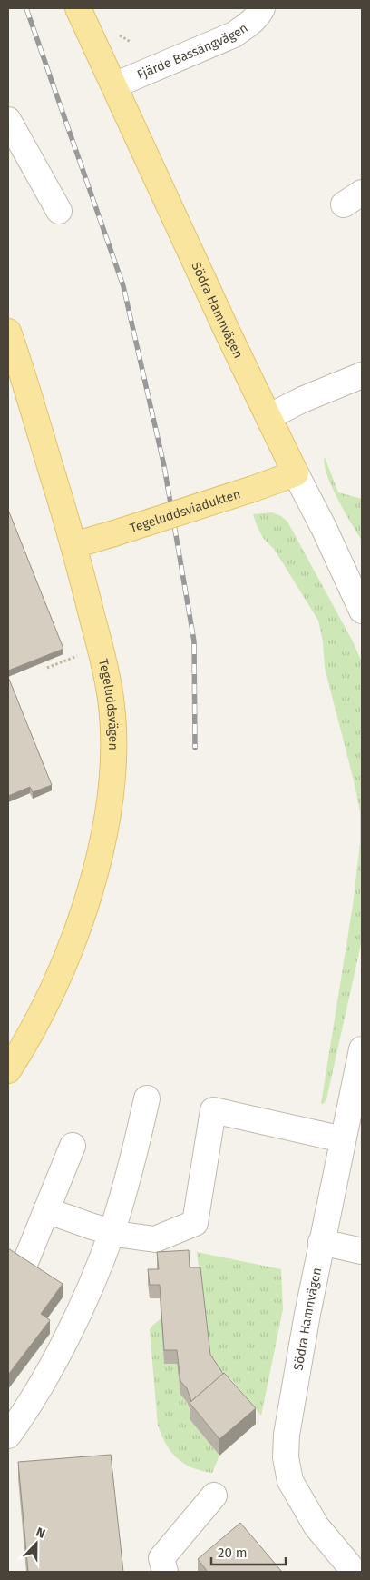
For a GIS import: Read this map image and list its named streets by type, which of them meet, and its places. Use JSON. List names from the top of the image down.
{
  "streets": {
    "main road": ["Södra Hamnvägen", "Tegeluddsviadukten", "Tegeluddsvägen"],
    "street": ["Fjärde Bassängvägen"]
  },
  "crossings": [
    ["Fjärde Bassängvägen", "Södra Hamnvägen"],
    ["Södra Hamnvägen", "Tegeluddsviadukten"],
    ["Tegeluddsviadukten", "Tegeluddsvägen"]
  ],
  "scale_bar": "20 m",
  "north": "top"
}
